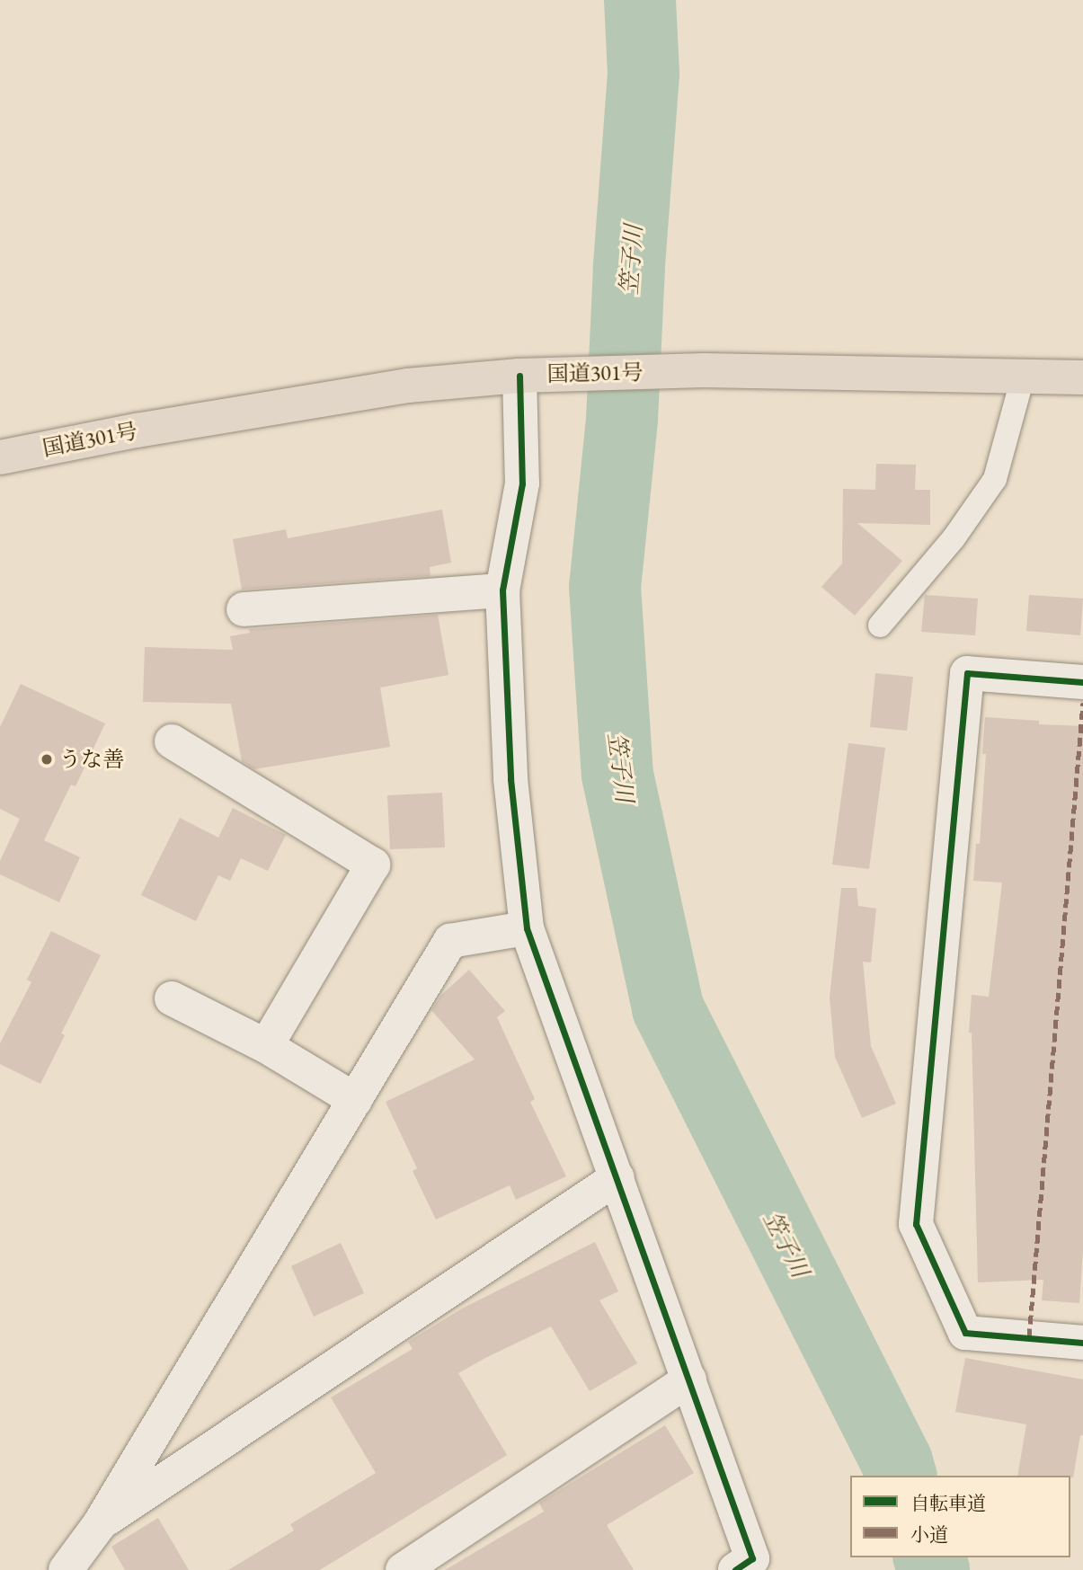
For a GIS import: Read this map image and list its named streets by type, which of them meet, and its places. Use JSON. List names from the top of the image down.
{
  "streets": {
    "highway": ["国道301号"]
  },
  "water": ["笠子川"],
  "places": ["うな善"],
  "legend": ["自転車道", "小道"]
}
